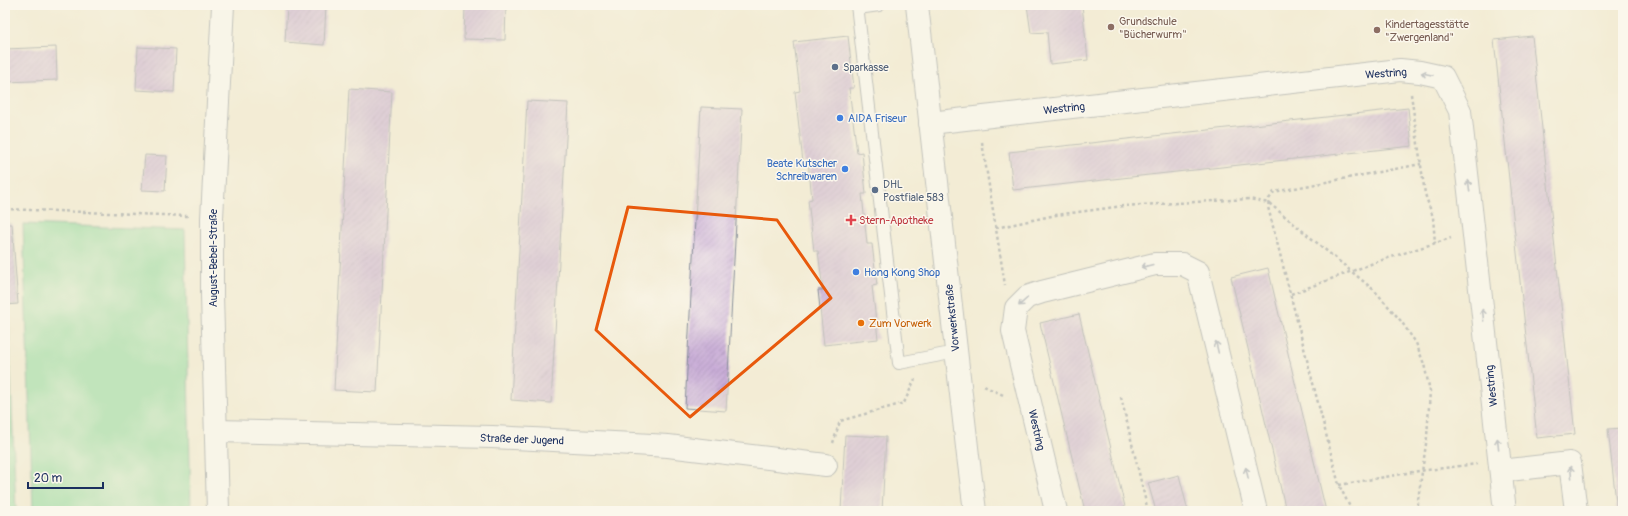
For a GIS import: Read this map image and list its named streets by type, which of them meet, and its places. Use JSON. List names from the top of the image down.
{
  "streets": {
    "street": [
      "Westring",
      "August-Bebel-Straße",
      "Vorwerkstraße",
      "Straße der Jugend"
    ]
  },
  "crossings": [
    ["Westring", "Vorwerkstraße"],
    ["August-Bebel-Straße", "Straße der Jugend"]
  ],
  "places": {
    "other": [
      "Grundschule \"Bücherwurm\"",
      "Kindertagesstätte \"Zwergenland\"",
      "Sparkasse",
      "AIDA Friseur",
      "Beate Kutscher Schreibwaren",
      "DHL Postfiale 583",
      "Hong Kong Shop",
      "Zum Vorwerk"
    ],
    "health": ["Stern-Apotheke"]
  },
  "scale_bar": "20 m"
}
